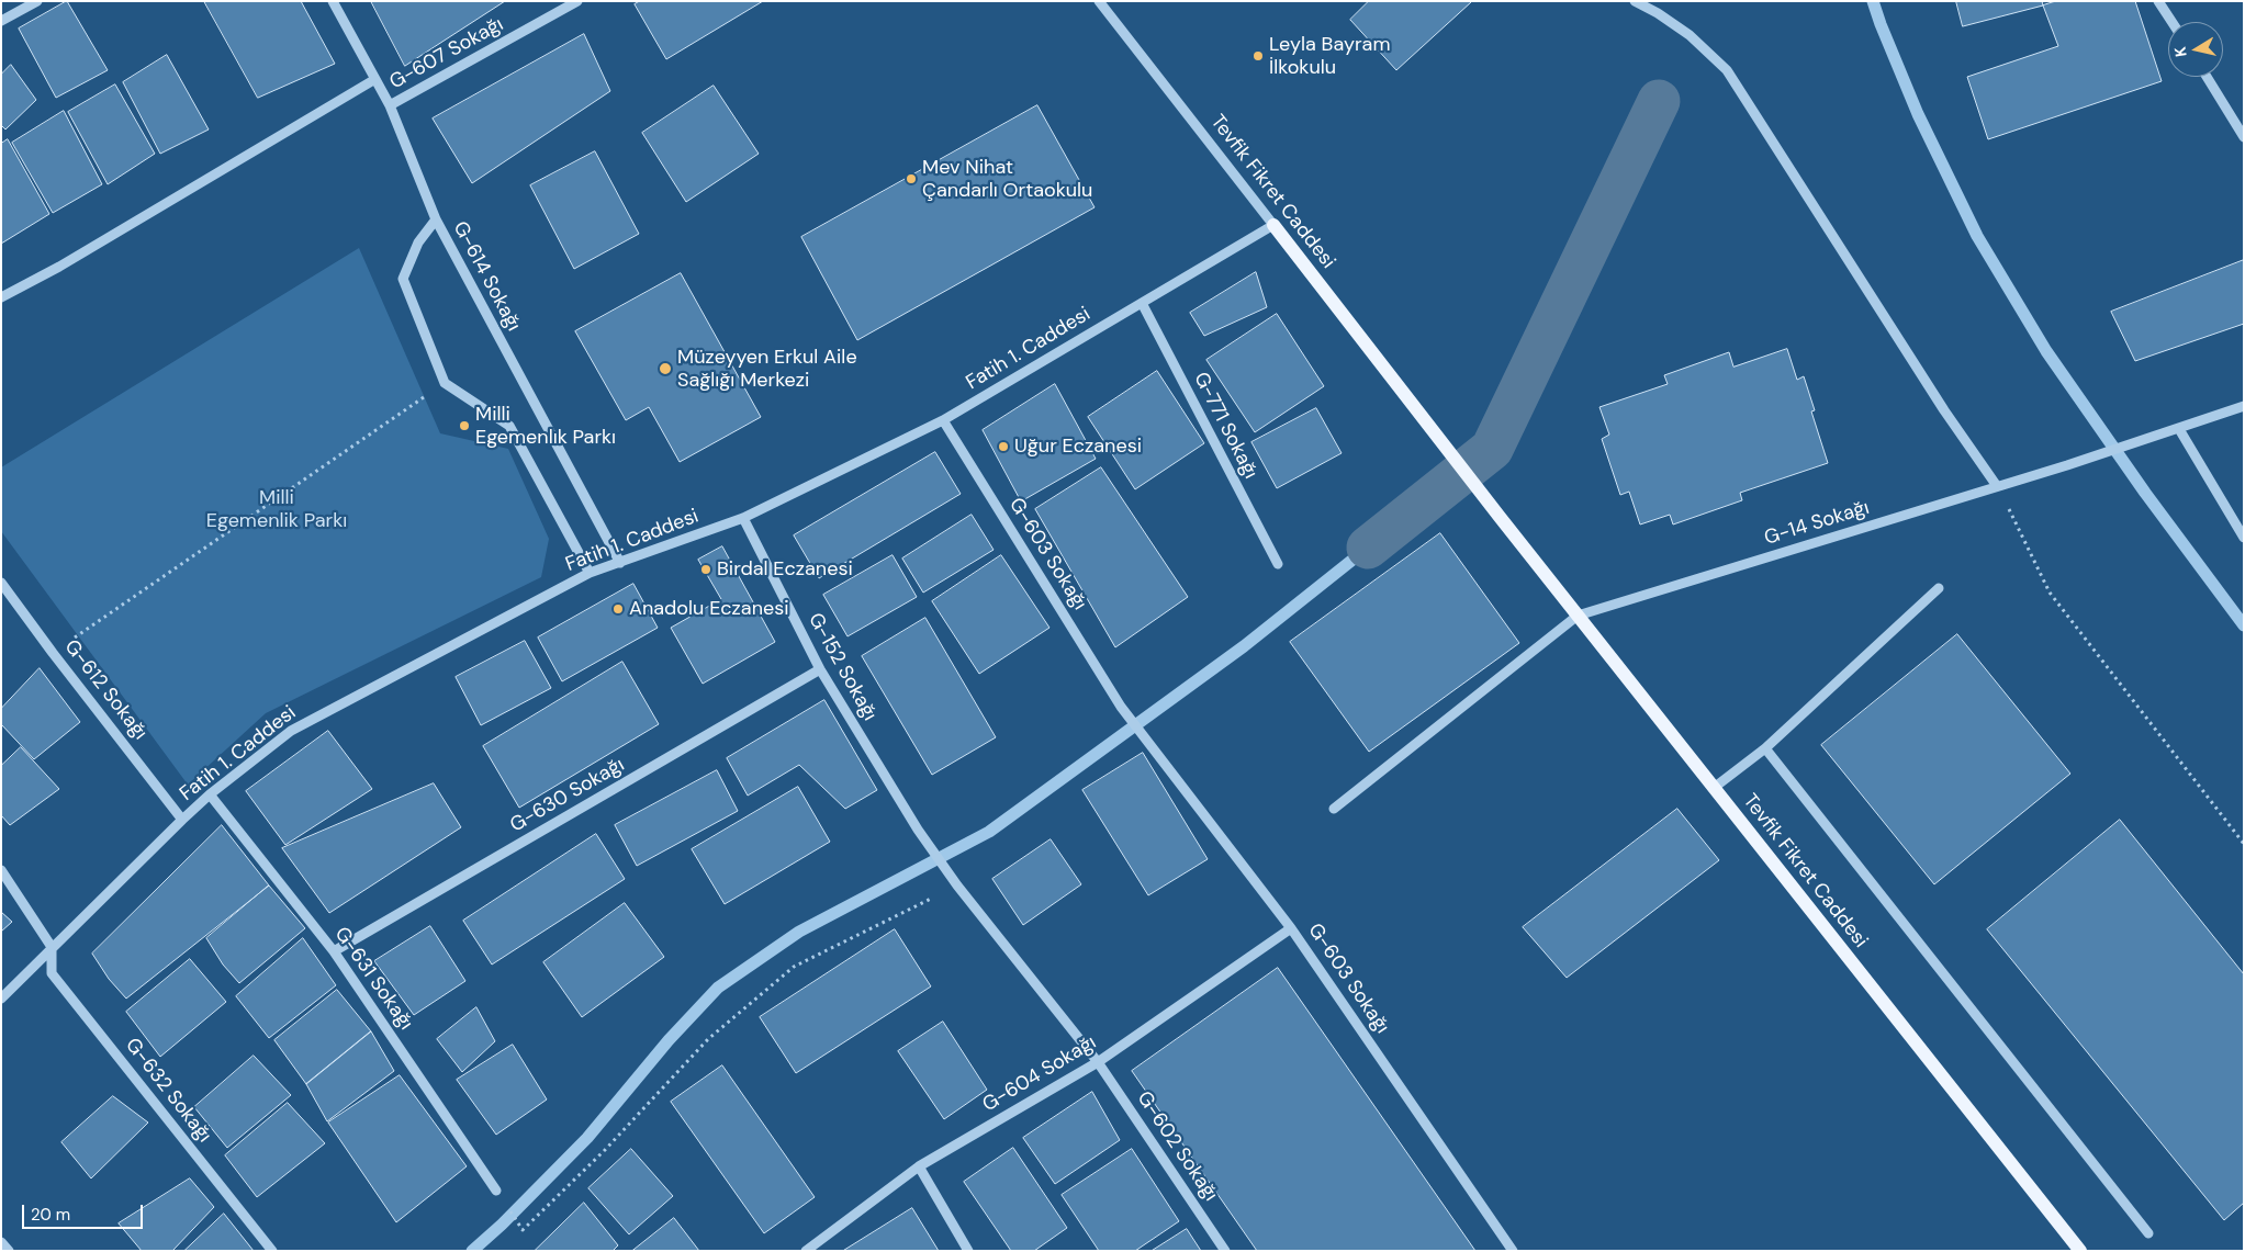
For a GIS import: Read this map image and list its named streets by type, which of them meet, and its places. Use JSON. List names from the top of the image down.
{
  "streets": {
    "main road": ["Tevfik Fikret Caddesi"],
    "street": [
      "G-607 Sokağı",
      "G-614 Sokağı",
      "Fatih 1. Caddesi",
      "G-771 Sokağı",
      "G-14 Sokağı",
      "G-603 Sokağı",
      "G-152 Sokağı",
      "G-612 Sokağı",
      "G-630 Sokağı",
      "G-631 Sokağı",
      "G-604 Sokağı",
      "G-632 Sokağı",
      "G-602 Sokağı"
    ]
  },
  "crossings": [
    ["G-607 Sokağı", "G-614 Sokağı"],
    ["Tevfik Fikret Caddesi", "Fatih 1. Caddesi"],
    ["Tevfik Fikret Caddesi", "G-14 Sokağı"],
    ["G-614 Sokağı", "Fatih 1. Caddesi"],
    ["Fatih 1. Caddesi", "G-771 Sokağı"],
    ["Fatih 1. Caddesi", "G-603 Sokağı"],
    ["Fatih 1. Caddesi", "G-152 Sokağı"],
    ["Fatih 1. Caddesi", "G-612 Sokağı"],
    ["Fatih 1. Caddesi", "G-631 Sokağı"],
    ["Fatih 1. Caddesi", "G-632 Sokağı"],
    ["G-603 Sokağı", "G-604 Sokağı"],
    ["G-152 Sokağı", "G-630 Sokağı"],
    ["G-630 Sokağı", "G-631 Sokağı"],
    ["G-604 Sokağı", "G-602 Sokağı"]
  ],
  "parks": ["Milli Egemenlik Parkı"],
  "places": [
    "Leyla Bayram İlkokulu",
    "Mev Nihat Çandarlı Ortaokulu",
    "Müzeyyen Erkul Aile Sağlığı Merkezi",
    "Milli Egemenlık Parkı",
    "Uğur Eczanesi",
    "Birdal Eczanesi",
    "Anadolu Eczanesi"
  ],
  "scale_bar": "20 m",
  "north": "left"
}
